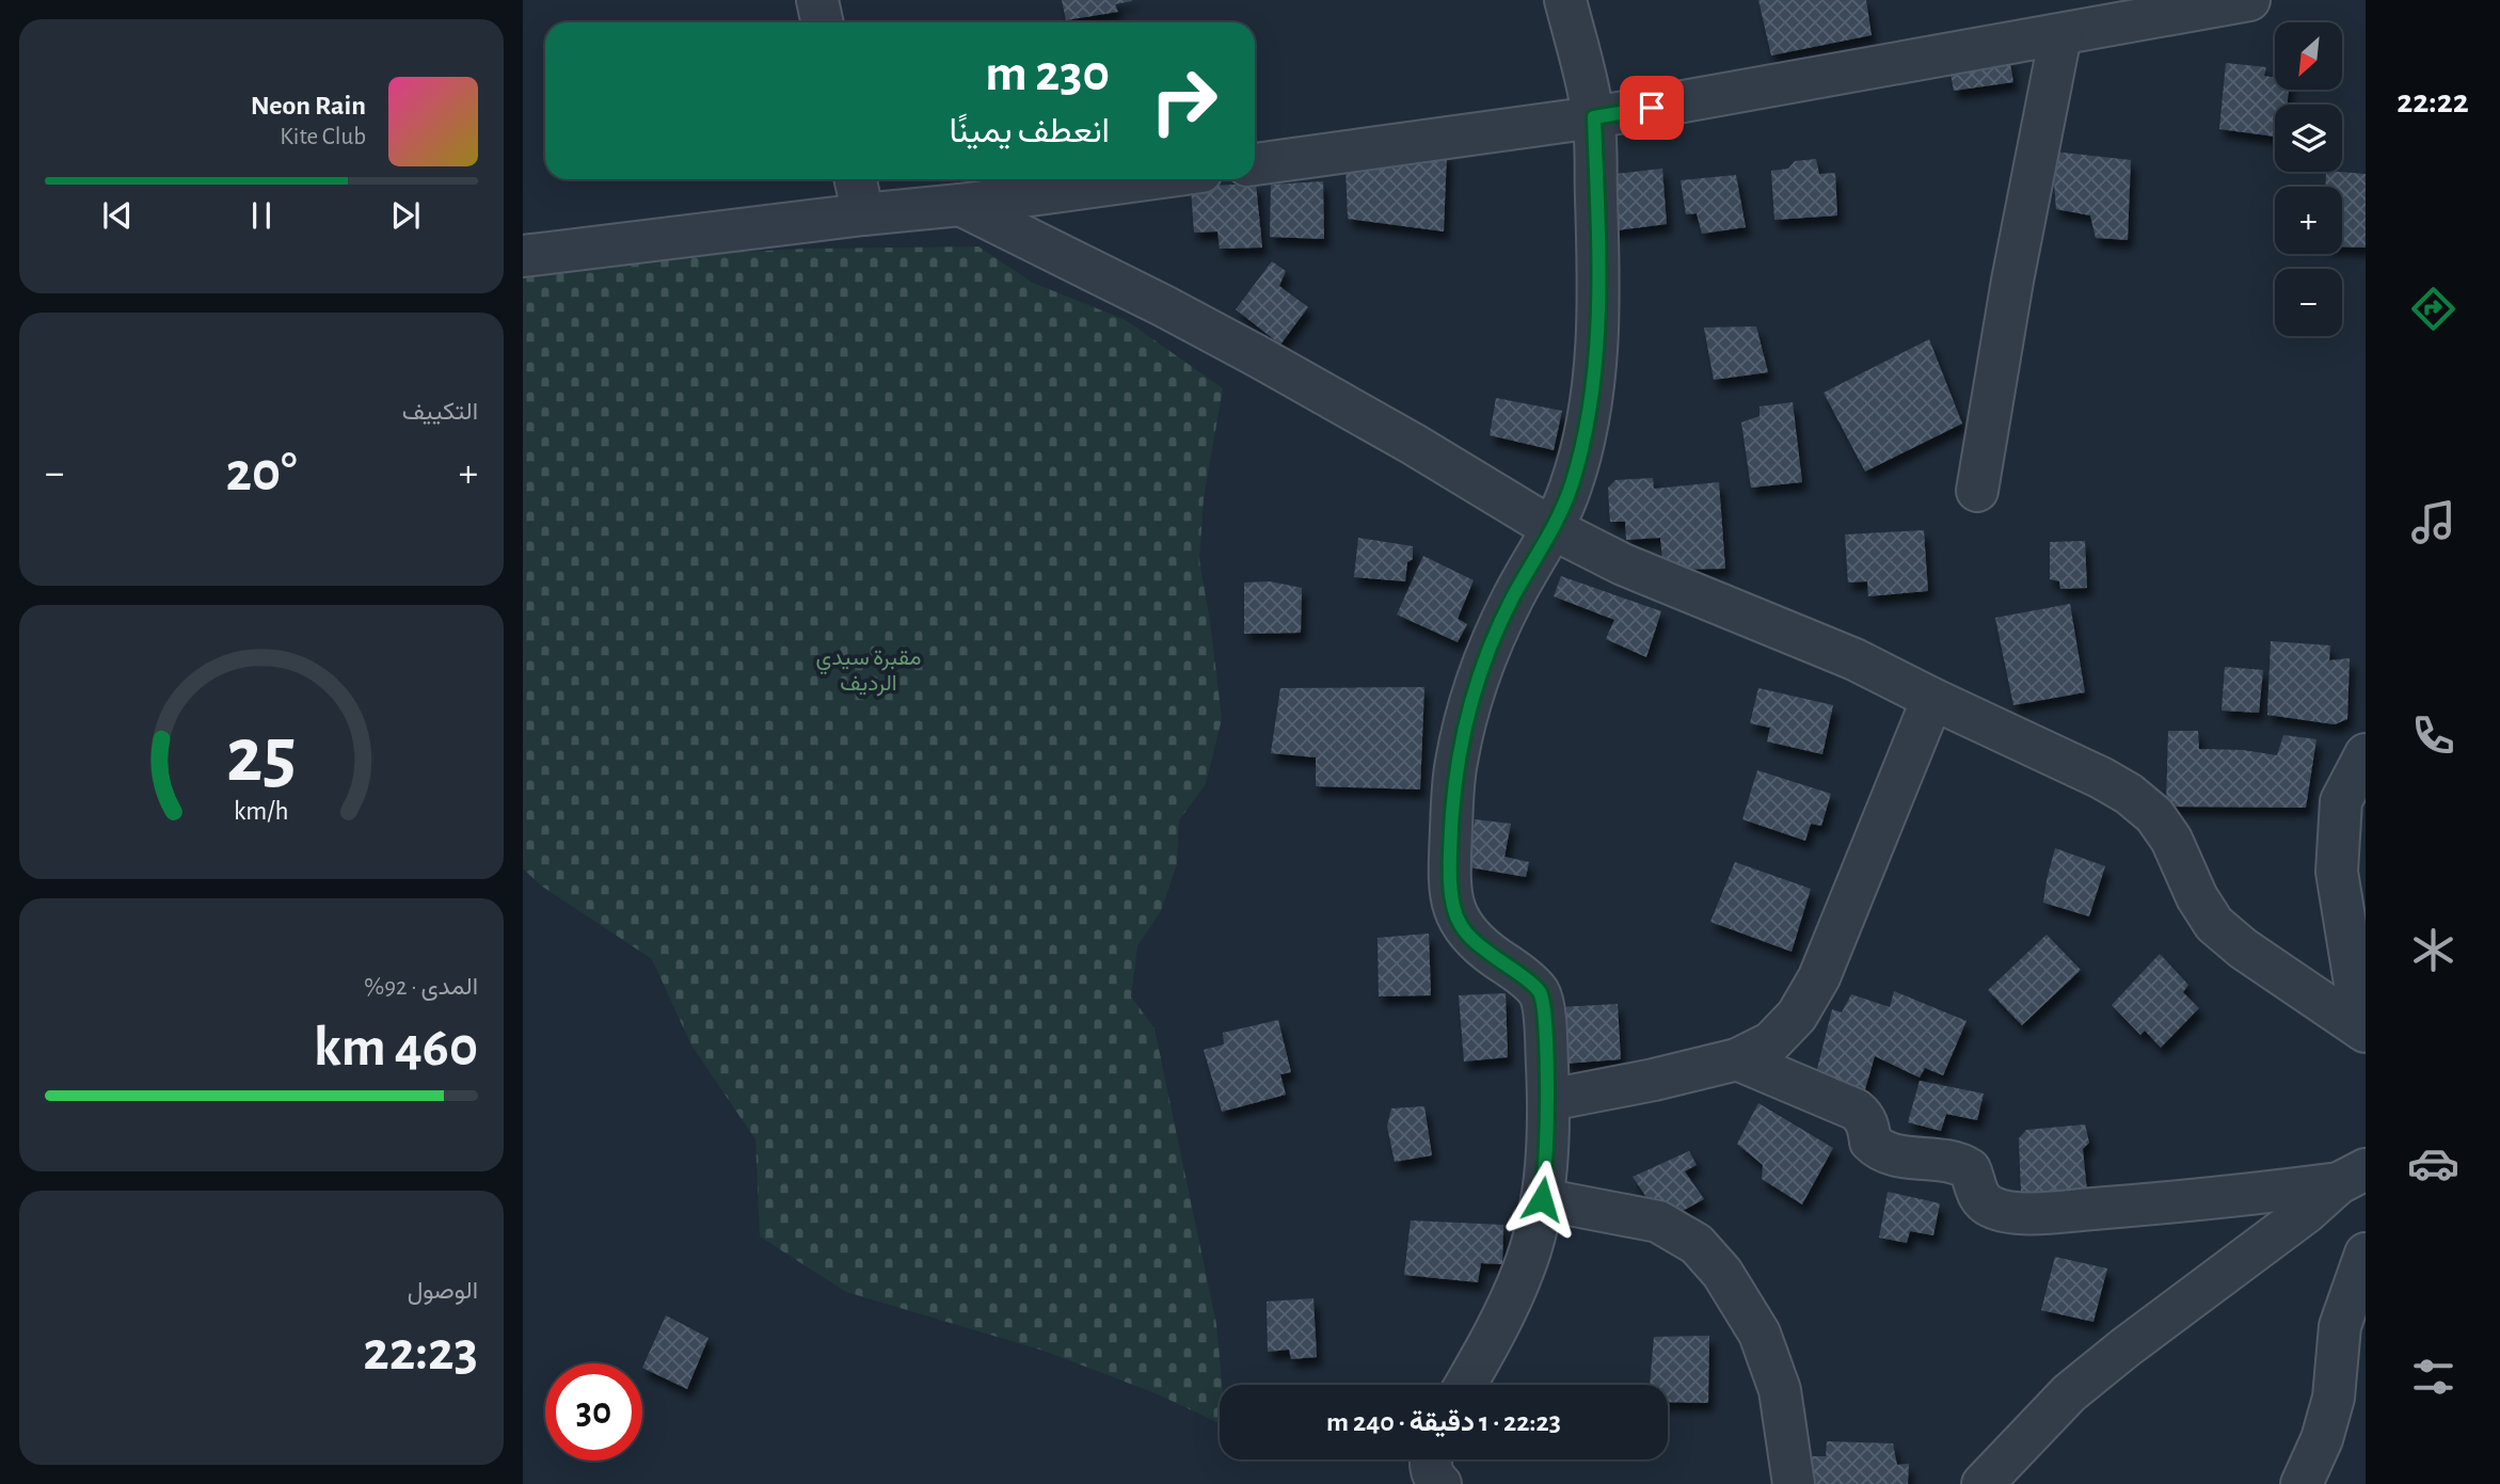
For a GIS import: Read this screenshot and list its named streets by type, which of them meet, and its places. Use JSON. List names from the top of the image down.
{
  "parks": ["مقبرة سيدي الرديف"],
  "north": "bottom left",
  "page": {
    "tabs": "22:22",
    "map_buttons": ["+", "−"],
    "turn": ["230 m", "انعطف يمينًا"],
    "song": ["Neon Rain", "Kite Club"],
    "tile": [
      "التكييف",
      ["المدى · 92%", "460 km"],
      ["الوصول", "22:23"]
    ],
    "heat": ["−", "20°", "+"],
    "limit": "30",
    "trip": "22:23 · 1 دقيقة · 240 m",
    "gauge": ["25", "km/h"]
  }
}
